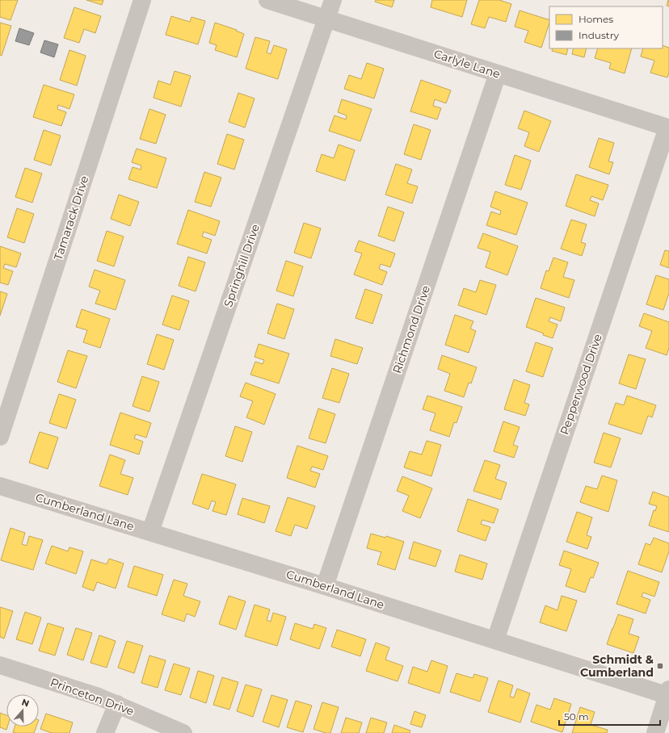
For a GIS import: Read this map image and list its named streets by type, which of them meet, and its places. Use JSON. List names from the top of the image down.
{
  "streets": {
    "street": [
      "Carlyle Lane",
      "Tamarack Drive",
      "Springhill Drive",
      "Richmond Drive",
      "Pepperwood Drive",
      "Cumberland Lane",
      "Princeton Drive"
    ]
  },
  "crossings": [
    ["Carlyle Lane", "Springhill Drive"],
    ["Carlyle Lane", "Richmond Drive"],
    ["Carlyle Lane", "Pepperwood Drive"],
    ["Springhill Drive", "Cumberland Lane"],
    ["Richmond Drive", "Cumberland Lane"],
    ["Pepperwood Drive", "Cumberland Lane"]
  ],
  "places": {
    "transit": ["Schmidt & Cumberland"]
  },
  "legend": ["Homes", "Industry"],
  "scale_bar": "50 m",
  "north": "top"
}
